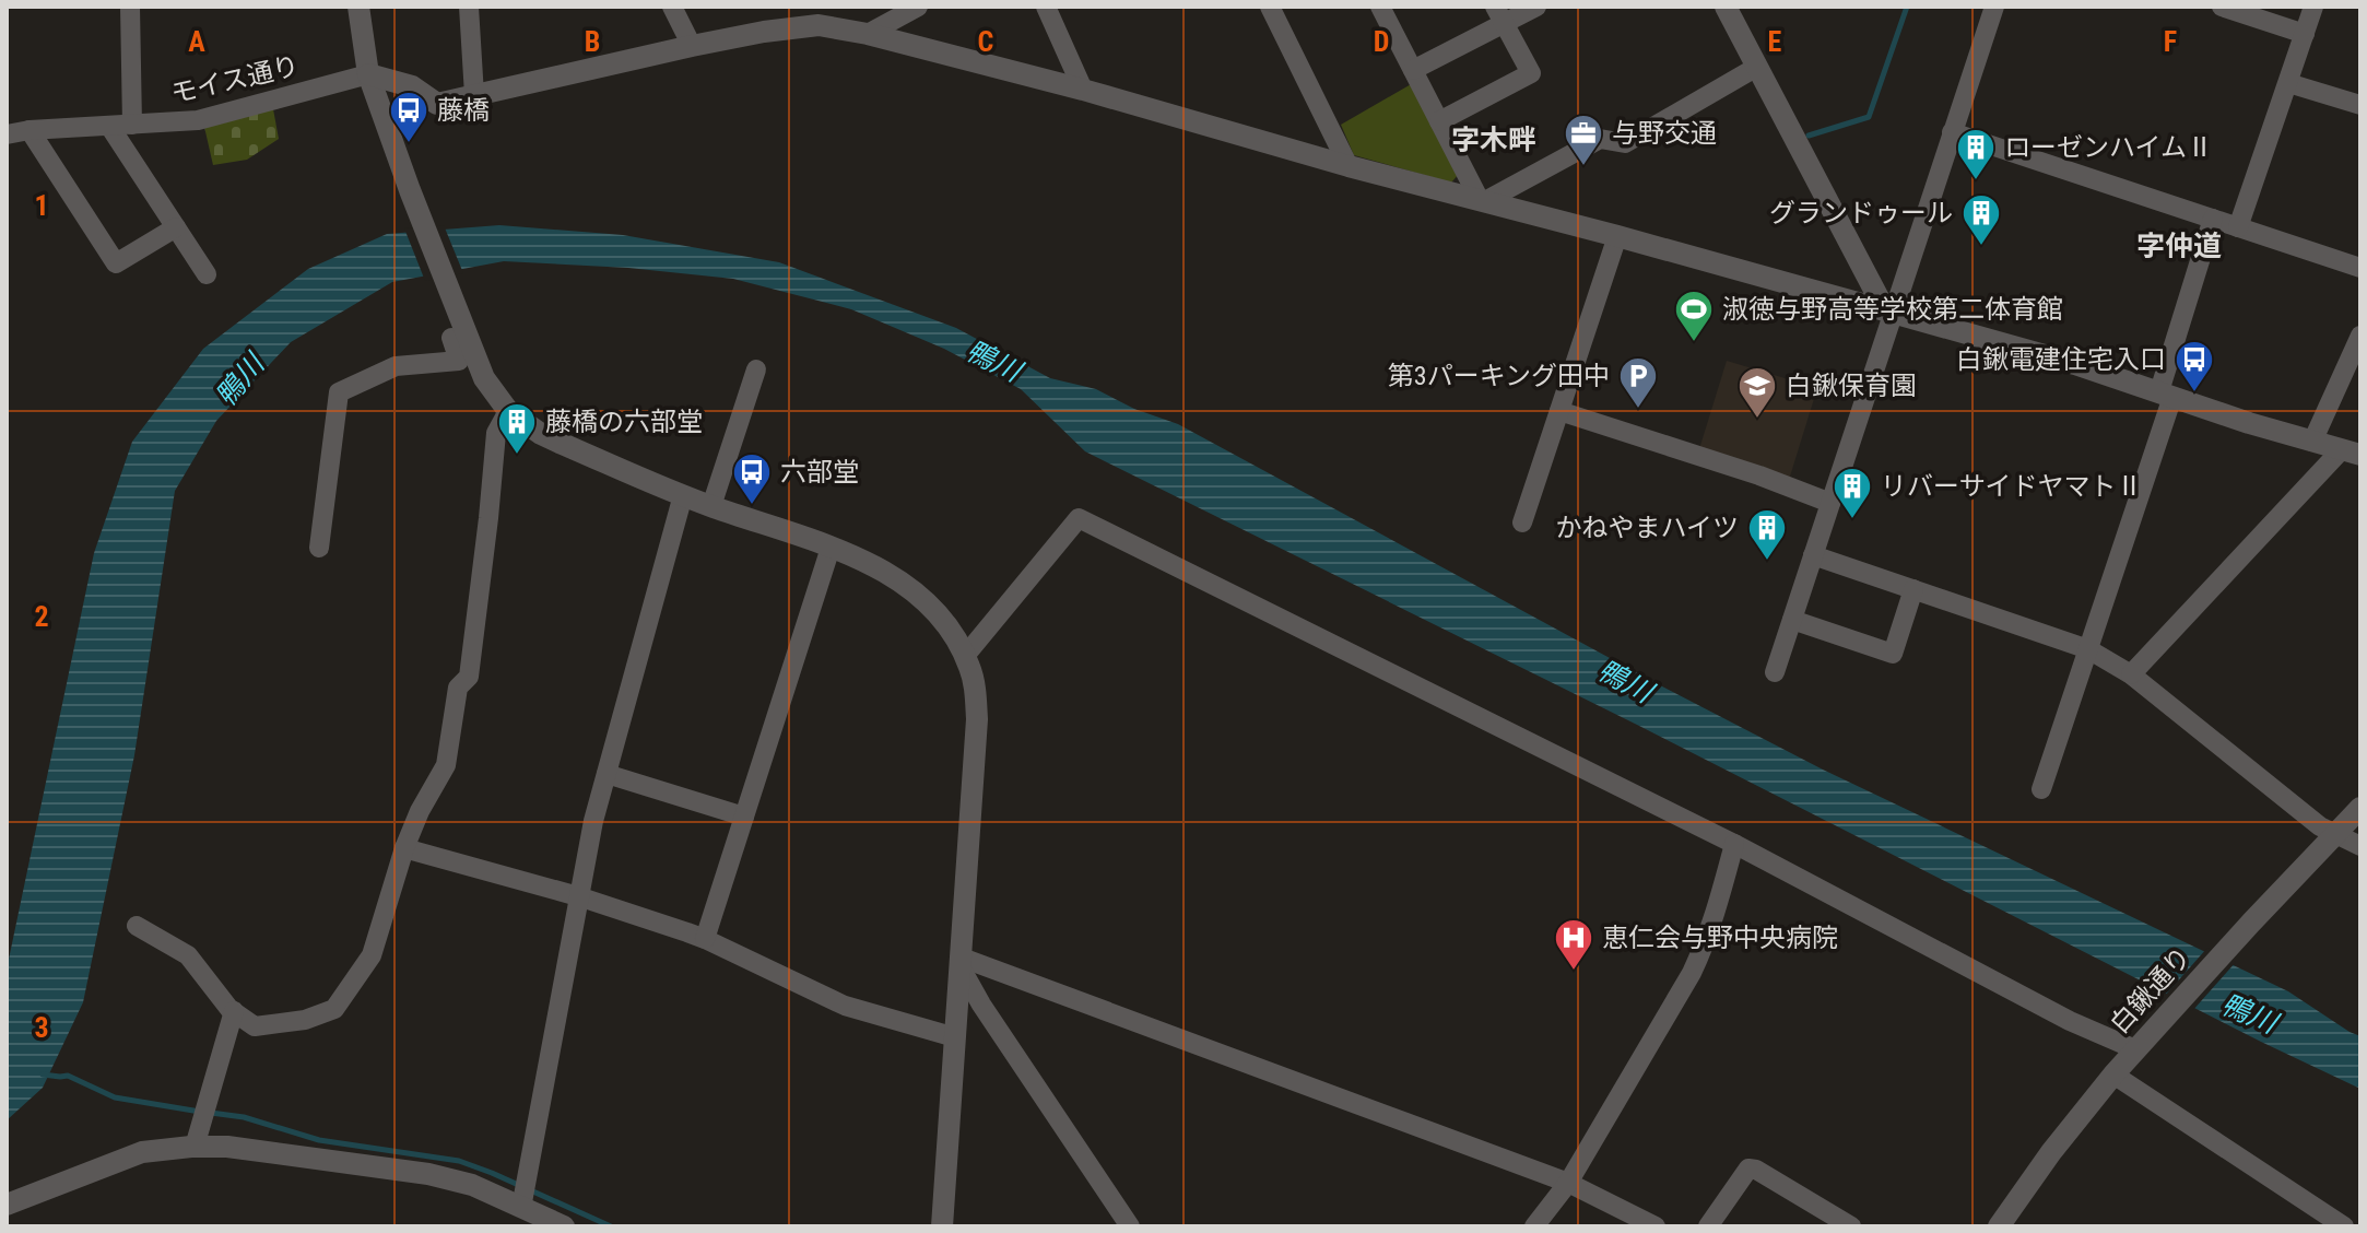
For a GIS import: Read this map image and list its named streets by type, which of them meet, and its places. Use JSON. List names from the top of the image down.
{
  "streets": {
    "street": ["モイス通り", "白鍬通り"]
  },
  "districts": ["字木畔", "字仲道"],
  "water": ["鴨川"],
  "places": {
    "bus stop": ["藤橋", "白鍬電建住宅入口", "六部堂"],
    "office": ["与野交通"],
    "building": [
      "ローゼンハイムⅡ",
      "グランドゥール",
      "藤橋の六部堂",
      "リバーサイドヤマトⅡ",
      "かねやまハイツ"
    ],
    "sports": ["淑徳与野高等学校第二体育館"],
    "parking": ["第3パーキング田中"],
    "school or university": ["白鍬保育園"],
    "hospital": ["恵仁会与野中央病院"]
  },
  "grid": {
    "columns": [
      "A",
      "B",
      "C",
      "D",
      "E",
      "F"
    ],
    "rows": ["1", "2", "3"]
  }
}
